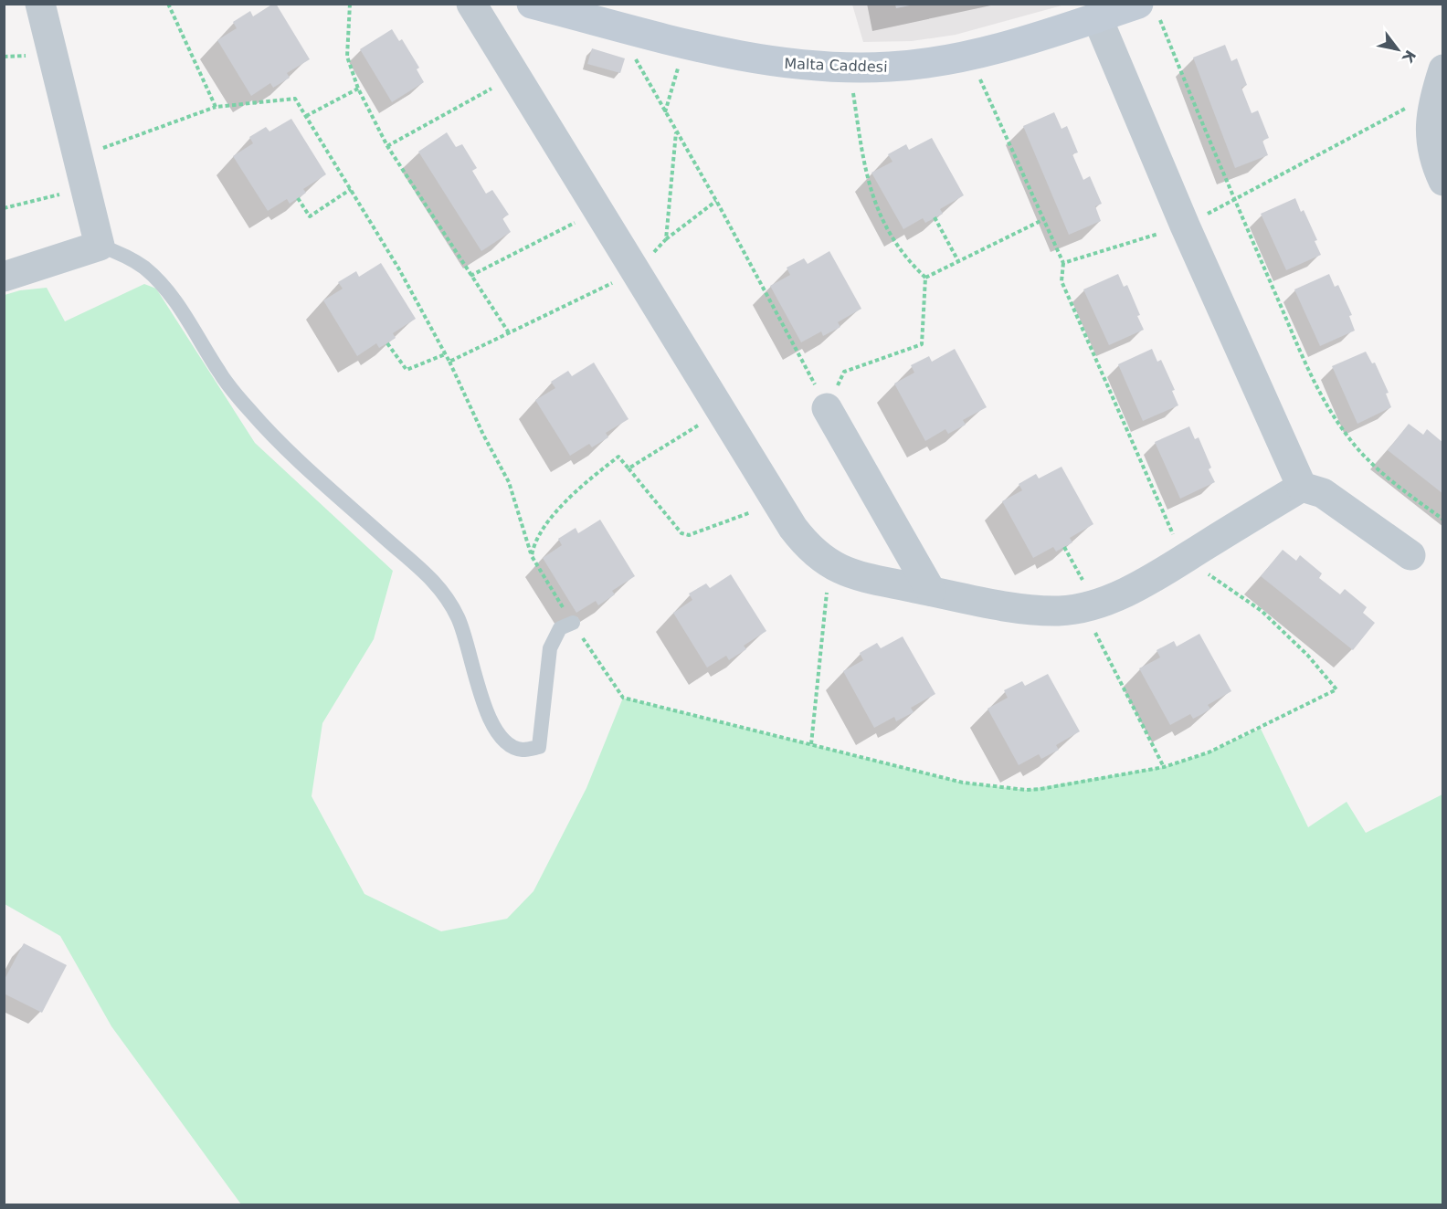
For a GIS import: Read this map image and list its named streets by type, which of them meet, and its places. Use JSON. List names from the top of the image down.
{
  "streets": {
    "main road": ["Malta Caddesi"]
  },
  "north": "bottom right"
}
